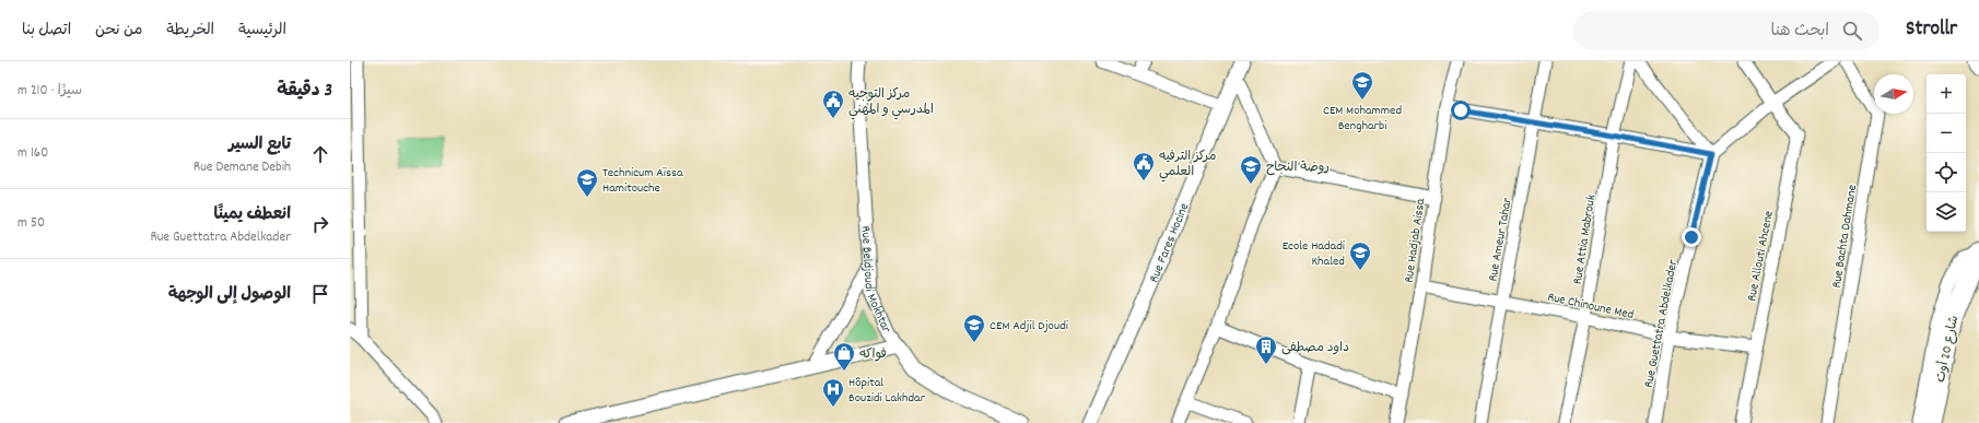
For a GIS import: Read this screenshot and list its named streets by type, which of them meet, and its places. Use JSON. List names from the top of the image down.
{
  "streets": {
    "main road": ["شارع 20 أوت"],
    "street": [
      "Rue Bachta Dahmane",
      "Rue Ameur Tahar",
      "Rue Attia Mabrouk",
      "Rue Hadjab Aissa",
      "Rue Fares Hocine",
      "Rue Allouti Ahcene",
      "Rue Beldjoudi Mokhtar",
      "Rue Chinoune Med",
      "Rue Guettatra Abdelkader"
    ]
  },
  "crossings": [
    ["Rue Ameur Tahar", "Rue Chinoune Med"],
    ["Rue Attia Mabrouk", "Rue Chinoune Med"],
    ["Rue Hadjab Aissa", "Rue Chinoune Med"],
    ["Rue Allouti Ahcene", "Rue Chinoune Med"],
    ["Rue Chinoune Med", "Rue Guettatra Abdelkader"]
  ],
  "places": {
    "school or university": [
      "CEM Mohammed Bengharbi",
      "روضة النجاح",
      "Technicum Aïssa Hamitouche",
      "Ecole Hadadi Khaled",
      "CEM Adjil Djoudi"
    ],
    "public building": ["مركز التوجيه المدرسي و المهني", "مركز الترفيه العلمي"],
    "building": ["داود مصطفى"],
    "shop": ["فواكه"],
    "hospital": ["Hôpital Bouzidi Lakhdar"]
  },
  "north": "right",
  "page": {
    "header": "Strollr",
    "search": "ابحث هنا",
    "nav": [
      "الرئيسية",
      "الخريطة",
      "من نحن",
      "اتصل بنا"
    ],
    "heading": ["3 دقيقة", "سيرًا · 210 m"],
    "map_buttons": ["+", "−"],
    "list": [
      ["تابع السير", "Rue Demane Debih", "160 m"],
      ["انعطف يمينًا", "Rue Guettatra Abdelkader", "50 m"],
      "الوصول إلى الوجهة"
    ]
  }
}
